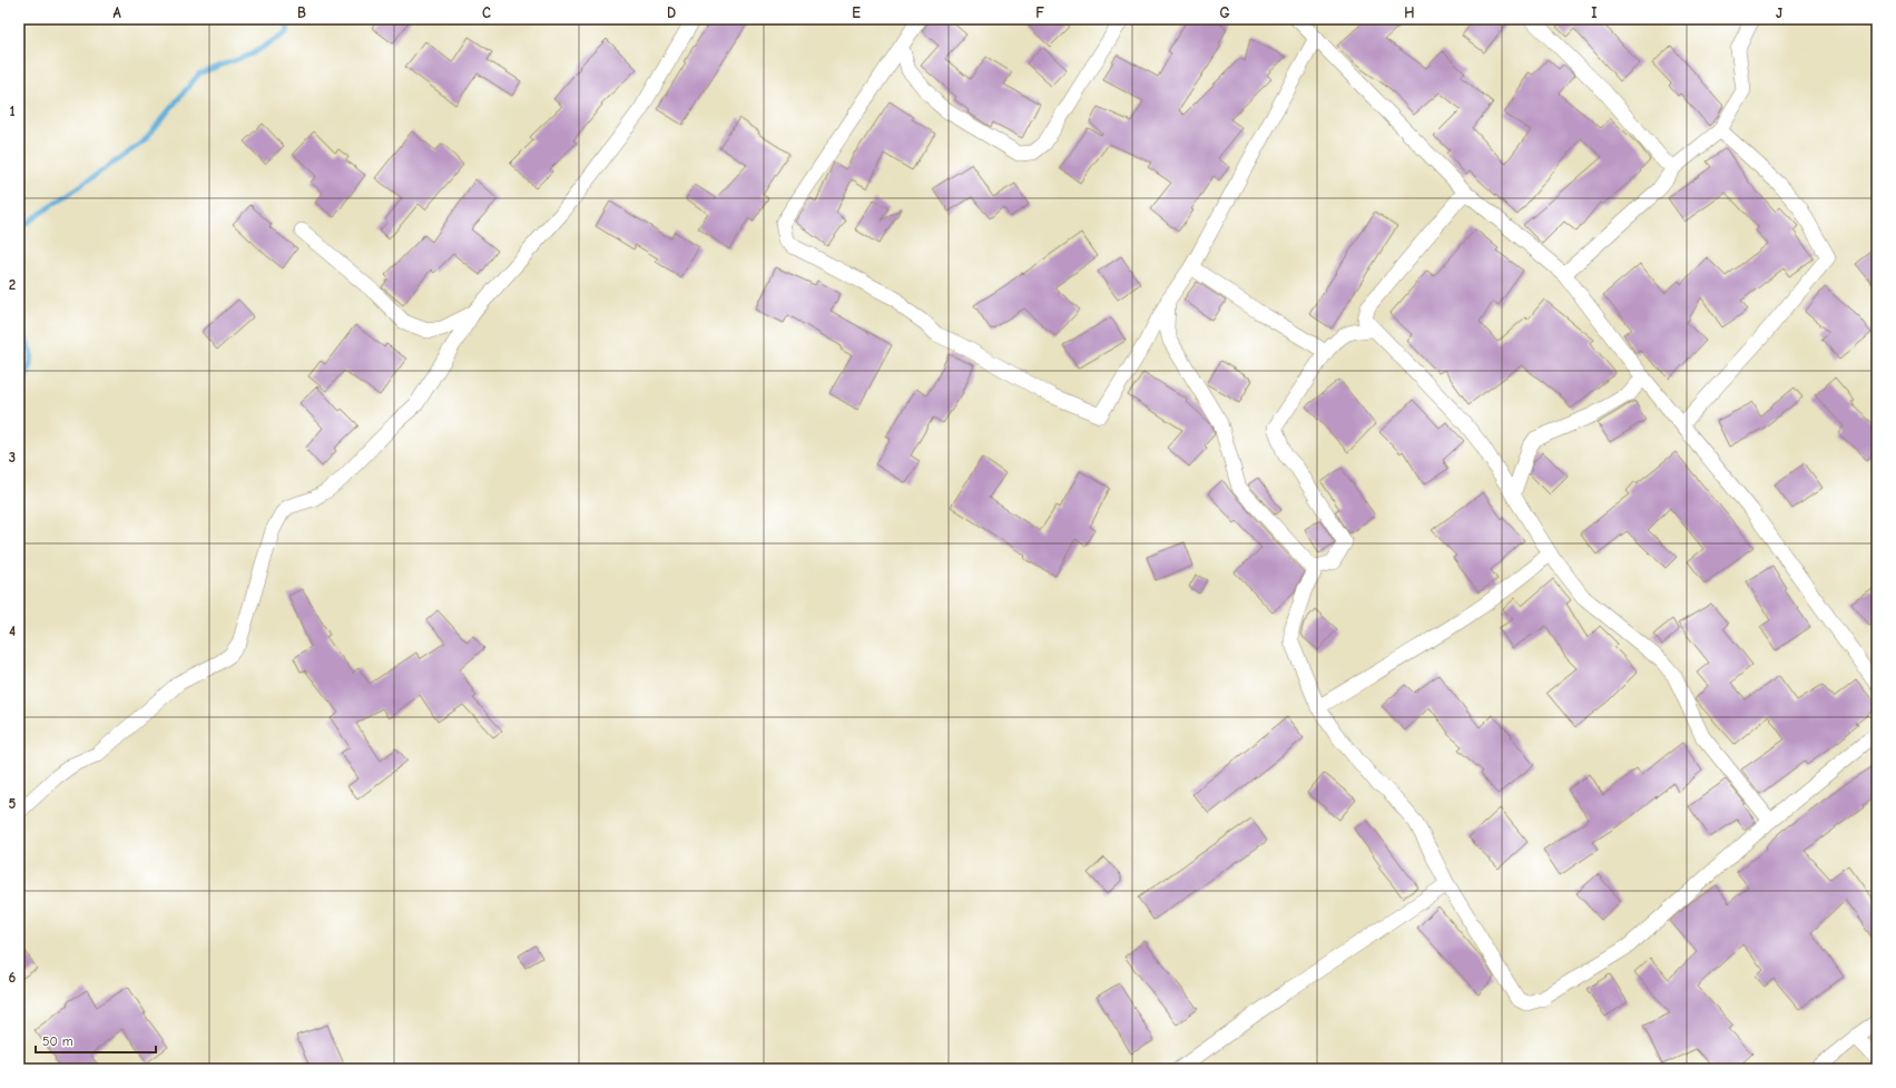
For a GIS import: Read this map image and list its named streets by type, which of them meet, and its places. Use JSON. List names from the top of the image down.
{
  "scale_bar": "50 m",
  "grid": {
    "columns": [
      "A",
      "B",
      "C",
      "D",
      "E",
      "F",
      "G",
      "H",
      "I",
      "J"
    ],
    "rows": [
      "1",
      "2",
      "3",
      "4",
      "5",
      "6"
    ]
  }
}
